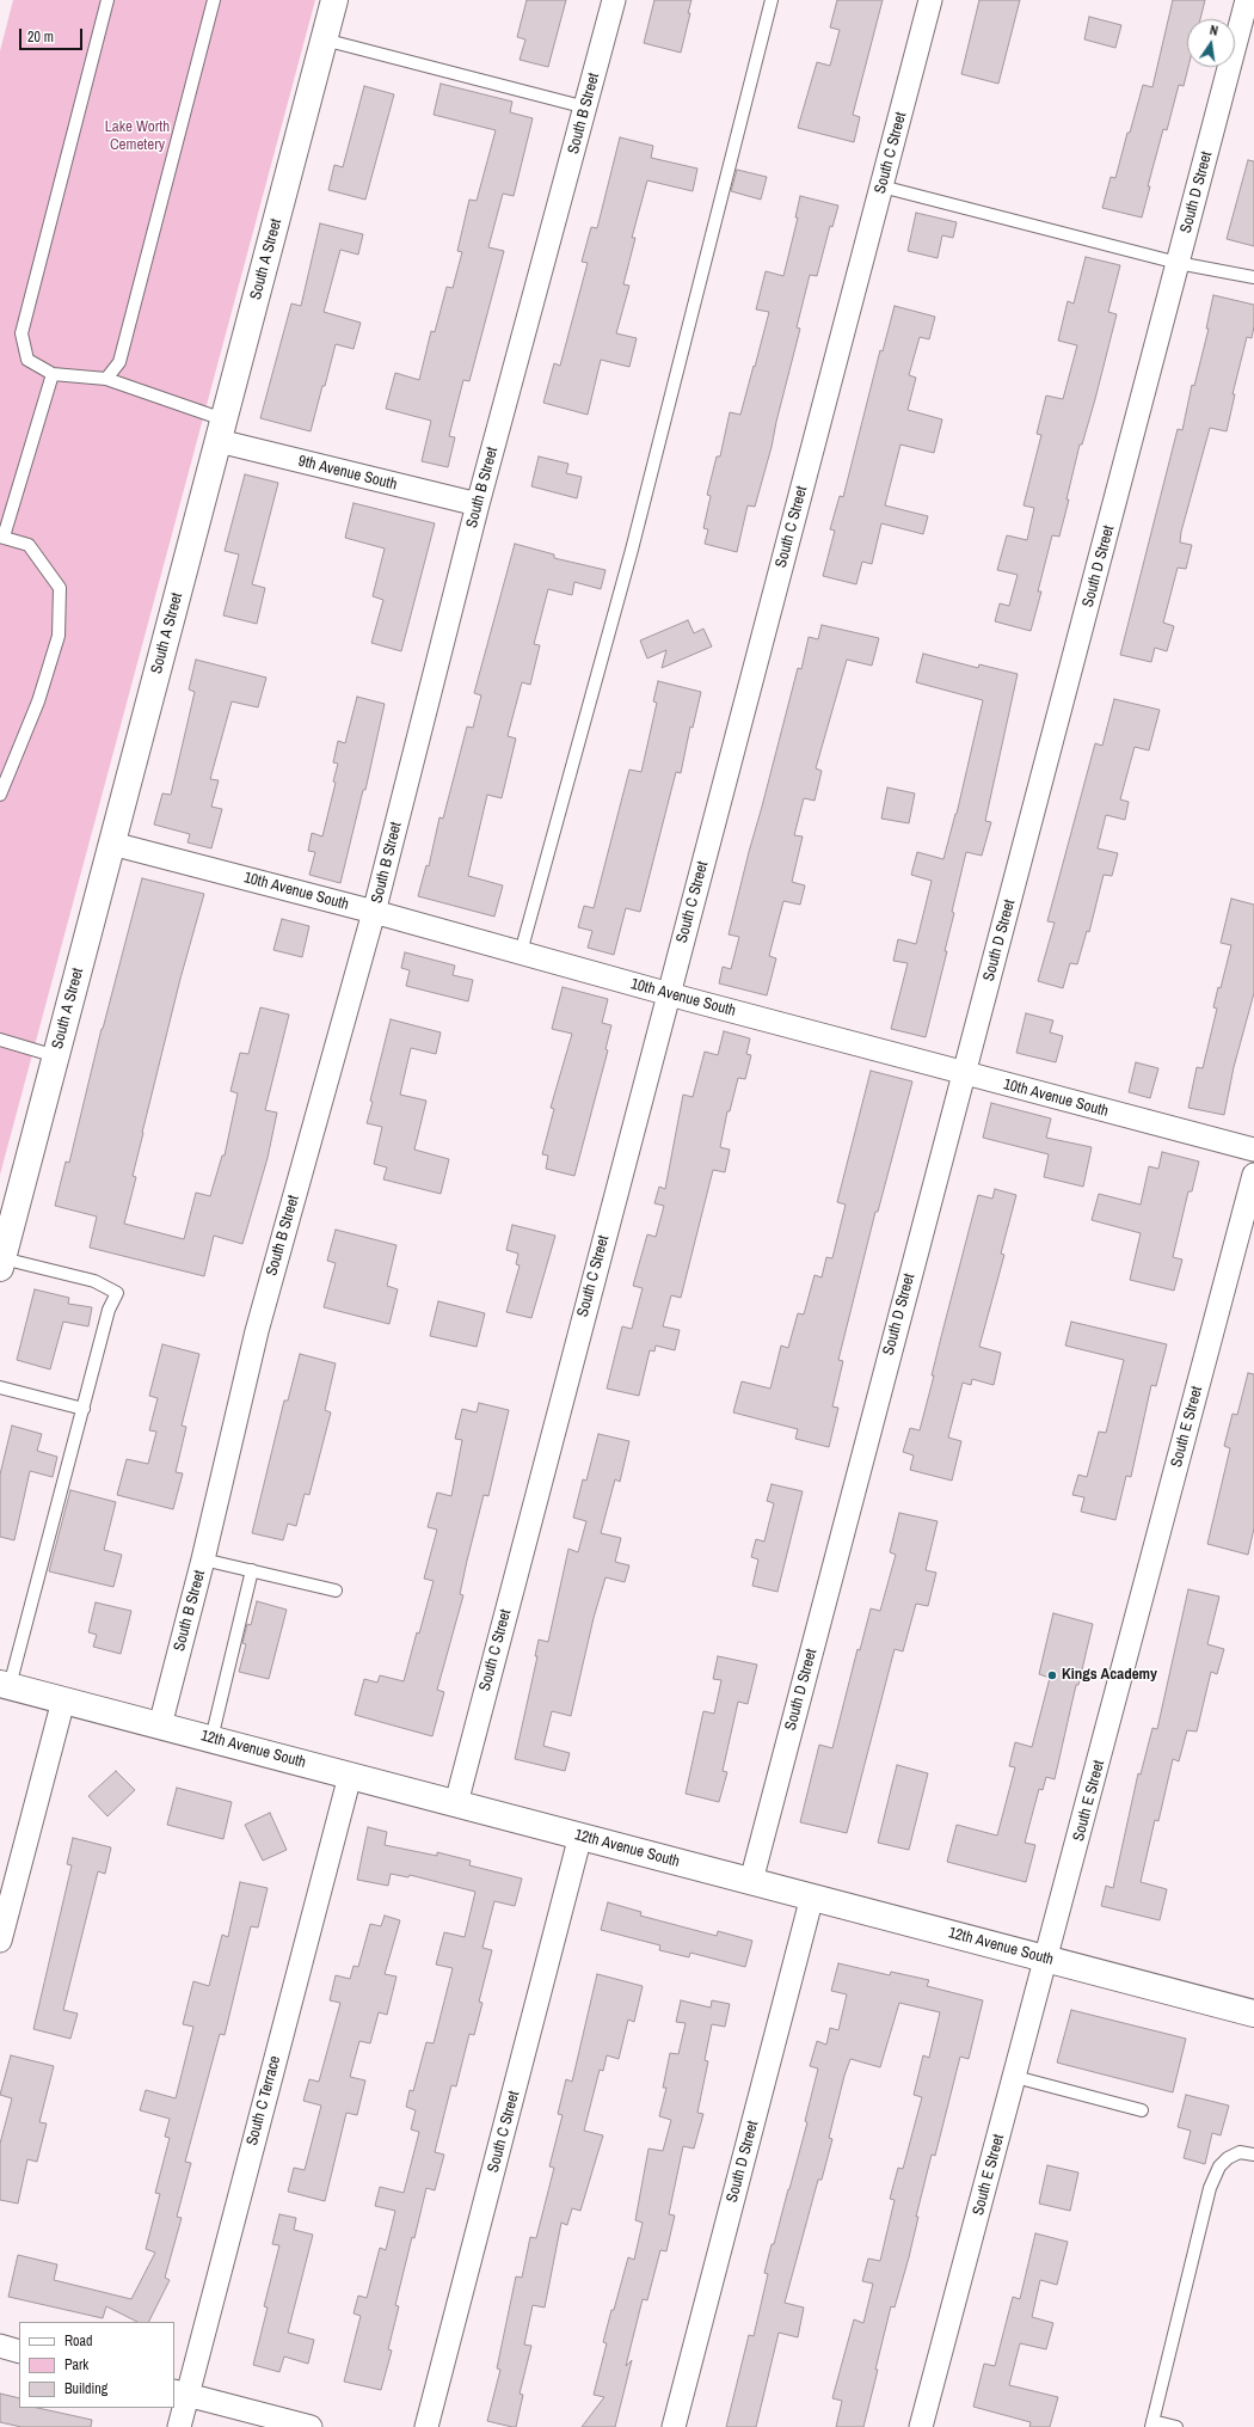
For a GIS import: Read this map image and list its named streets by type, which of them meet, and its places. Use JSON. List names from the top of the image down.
{
  "streets": {
    "street": [
      "South B Street",
      "South C Street",
      "South D Street",
      "South A Street",
      "9th Avenue South",
      "10th Avenue South",
      "South E Street",
      "12th Avenue South",
      "South C Terrace"
    ]
  },
  "crossings": [
    ["South B Street", "9th Avenue South"],
    ["South B Street", "10th Avenue South"],
    ["South B Street", "12th Avenue South"],
    ["South C Street", "10th Avenue South"],
    ["South C Street", "12th Avenue South"],
    ["South D Street", "10th Avenue South"],
    ["South D Street", "12th Avenue South"],
    ["South A Street", "9th Avenue South"],
    ["South A Street", "10th Avenue South"],
    ["South E Street", "12th Avenue South"],
    ["12th Avenue South", "South C Terrace"]
  ],
  "parks": ["Lake Worth Cemetery"],
  "places": ["Kings Academy"],
  "legend": ["Road", "Park", "Building"],
  "scale_bar": "20 m",
  "north": "top"
}
